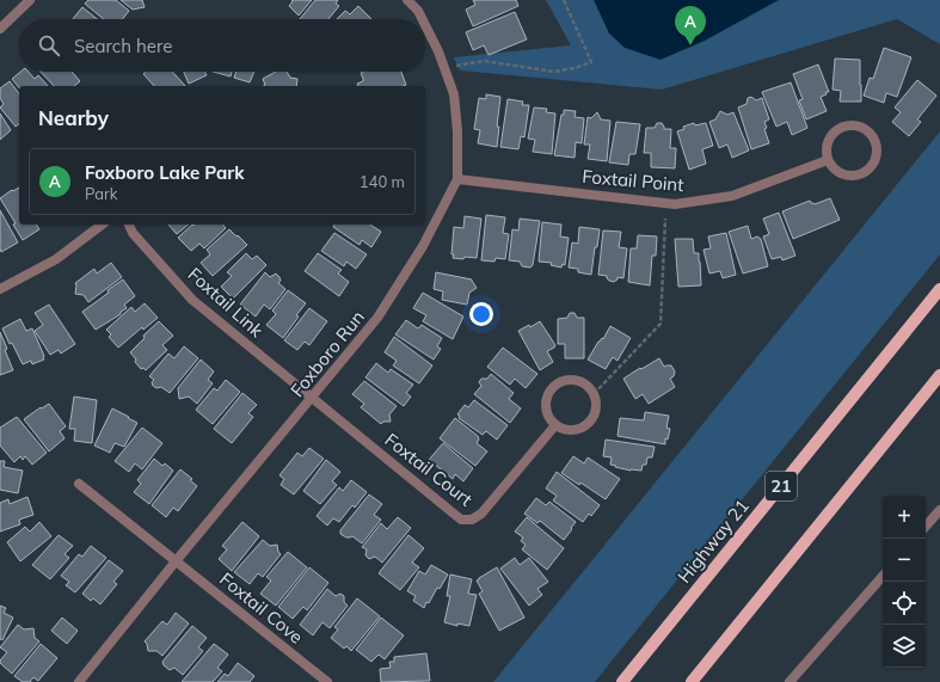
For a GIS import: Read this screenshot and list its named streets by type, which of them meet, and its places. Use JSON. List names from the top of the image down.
{
  "streets": {
    "main road": ["21", "Highway 21"],
    "street": [
      "Foxtail Point",
      "Foxtail Link",
      "Foxboro Run",
      "Foxtail Court",
      "Foxtail Cove"
    ]
  },
  "crossings": [
    ["Foxtail Point", "Foxboro Run"],
    ["Foxtail Link", "Foxboro Run"],
    ["Foxtail Link", "Foxtail Court"],
    ["Foxboro Run", "Foxtail Court"],
    ["Foxboro Run", "Foxtail Cove"]
  ],
  "page": {
    "pins": "A",
    "search": "Search here",
    "heading": "Nearby",
    "list": [
      {
        "mark": "A",
        "name": "Foxboro Lake Park",
        "note": "Park",
        "value": "140 m"
      }
    ],
    "map_buttons": ["+", "−"]
  }
}
